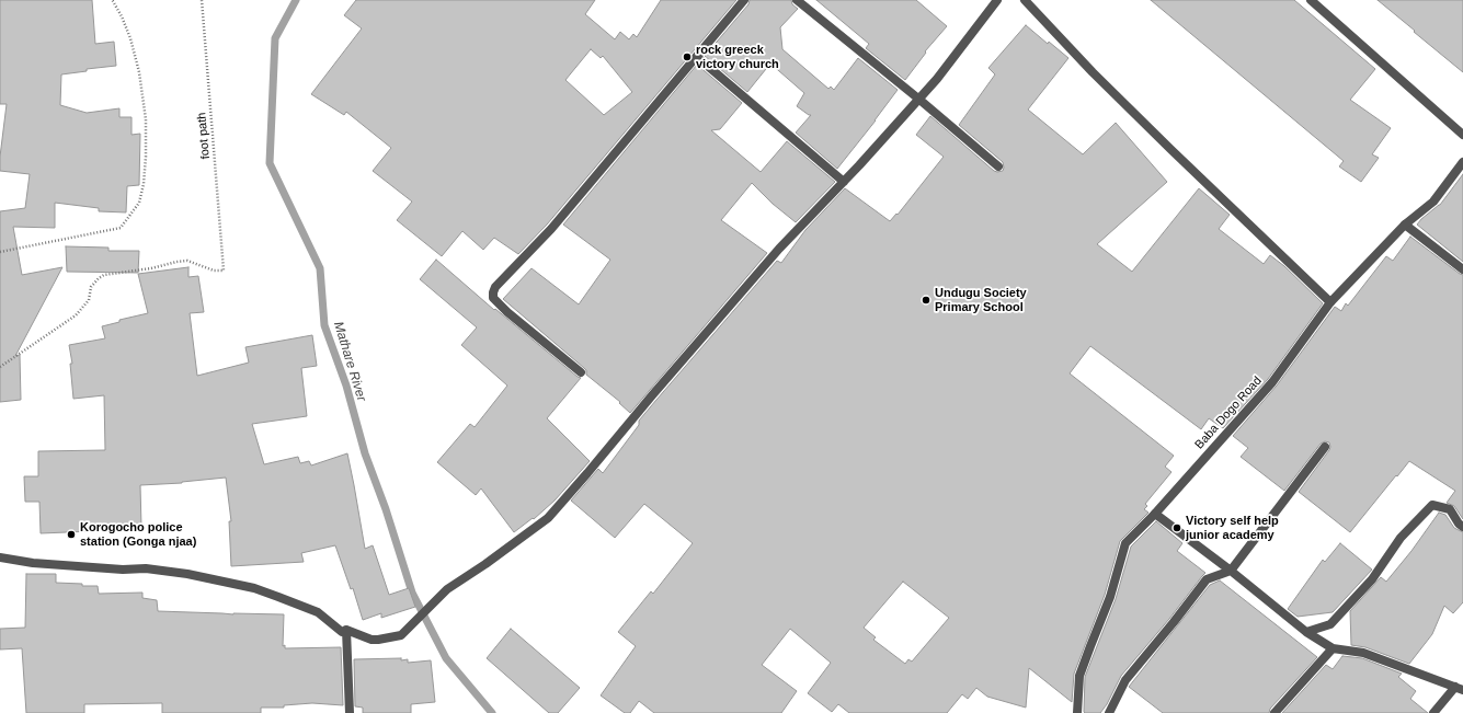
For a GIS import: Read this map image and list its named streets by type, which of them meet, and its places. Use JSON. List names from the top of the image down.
{
  "streets": {
    "street": ["Baba Dogo Road"],
    "path": ["foot path"]
  },
  "water": ["Mathare River"],
  "places": [
    "rock greeck victory church",
    "Undugu Society Primary School",
    "Victory self help junior academy",
    "Korogocho police station (Gonga njaa)"
  ]
}
